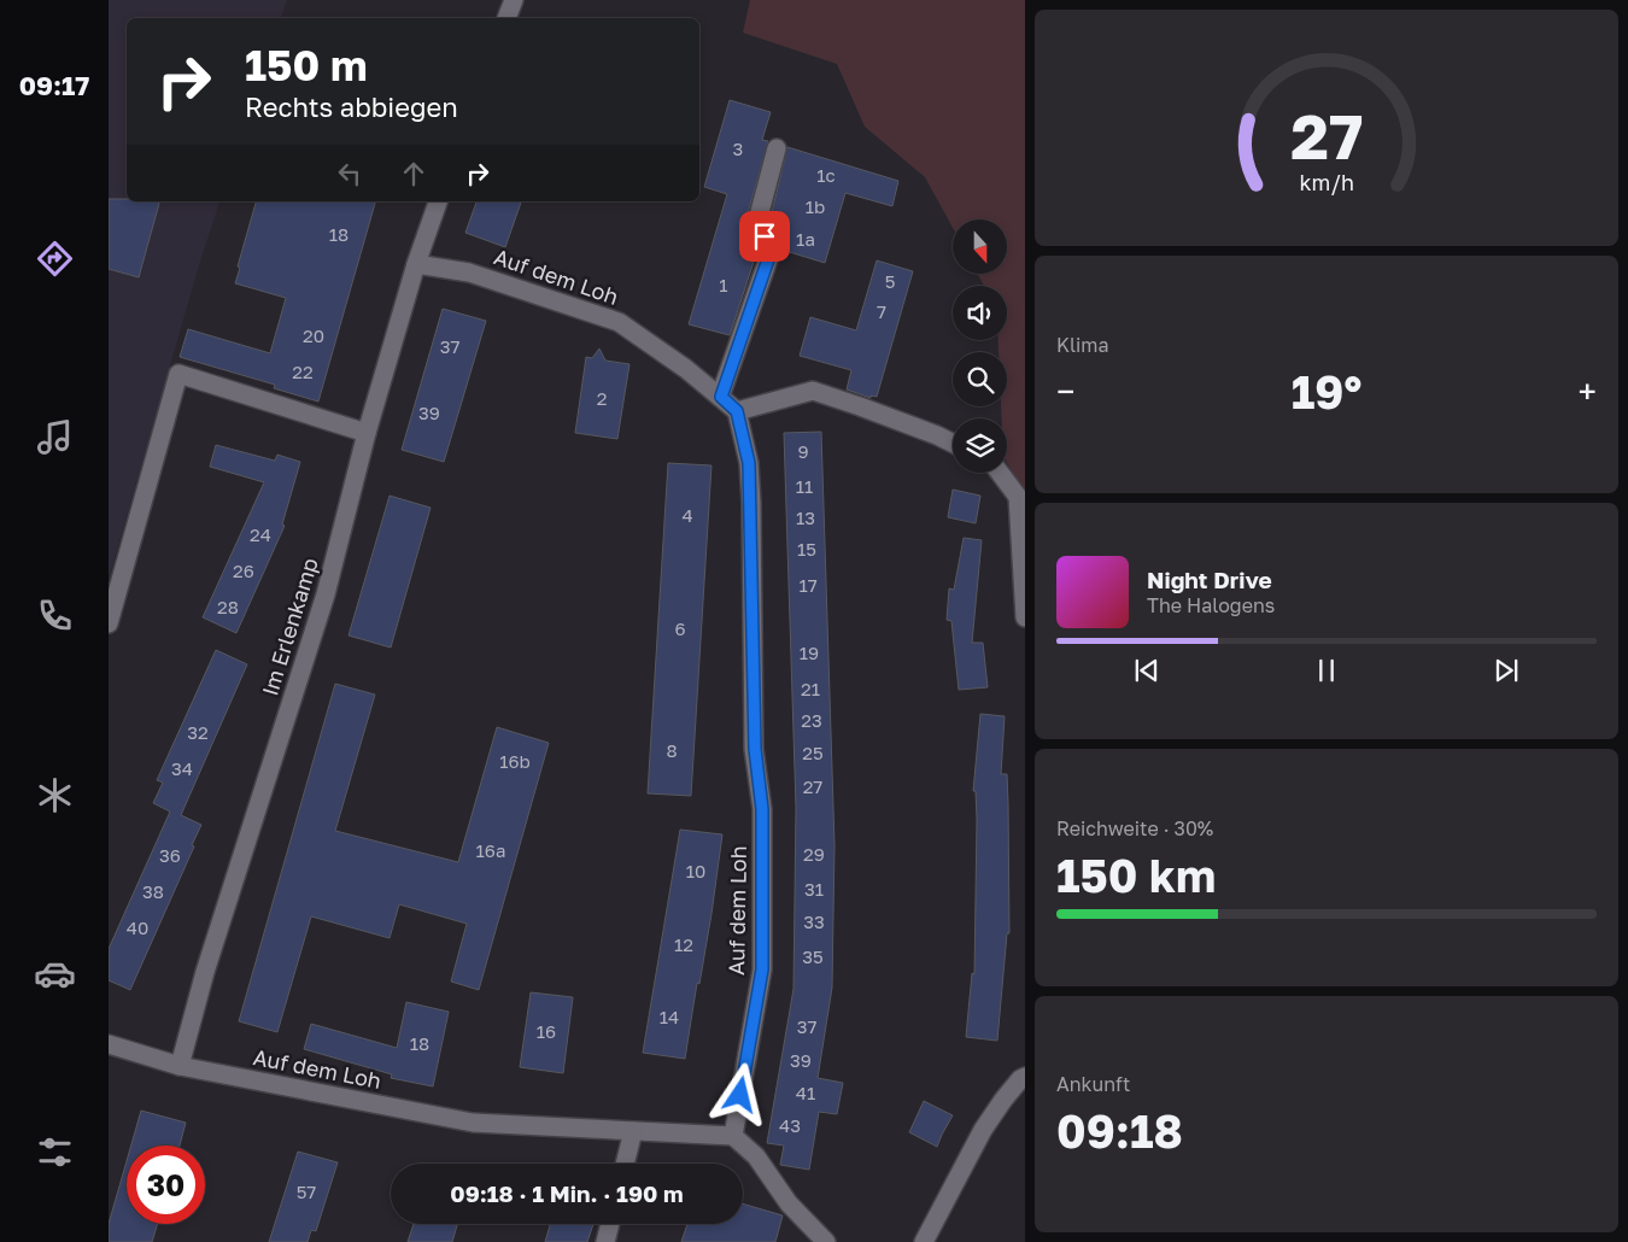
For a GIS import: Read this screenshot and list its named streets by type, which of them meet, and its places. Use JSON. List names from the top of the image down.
{
  "streets": {
    "street": ["Auf dem Loh", "Im Erlenkamp"]
  },
  "crossings": [
    ["Auf dem Loh", "Im Erlenkamp"]
  ],
  "house_numbers": [
    "3",
    "1c",
    "1b",
    "18",
    "1a",
    "5",
    "1",
    "7",
    "20",
    "37",
    "22",
    "2",
    "39",
    "9",
    "11",
    "4",
    "13",
    "24",
    "15",
    "26",
    "17",
    "28",
    "6",
    "19",
    "21",
    "23",
    "32",
    "8",
    "25",
    "16b",
    "34",
    "27",
    "16a",
    "29",
    "36",
    "10",
    "31",
    "38",
    "33",
    "40",
    "12",
    "35",
    "14",
    "37",
    "16",
    "18",
    "39",
    "41",
    "43",
    "57"
  ],
  "north": "bottom",
  "page": {
    "tabs": "09:17",
    "turn": ["150 m", "Rechts abbiegen"],
    "tile": [
      "Klima",
      ["Reichweite · 30%", "150 km"],
      ["Ankunft", "09:18"]
    ],
    "heat": ["−", "19°", "+"],
    "song": ["Night Drive", "The Halogens"],
    "limit": "30",
    "trip": "09:18 · 1 Min. · 190 m",
    "gauge": ["27", "km/h"]
  }
}
